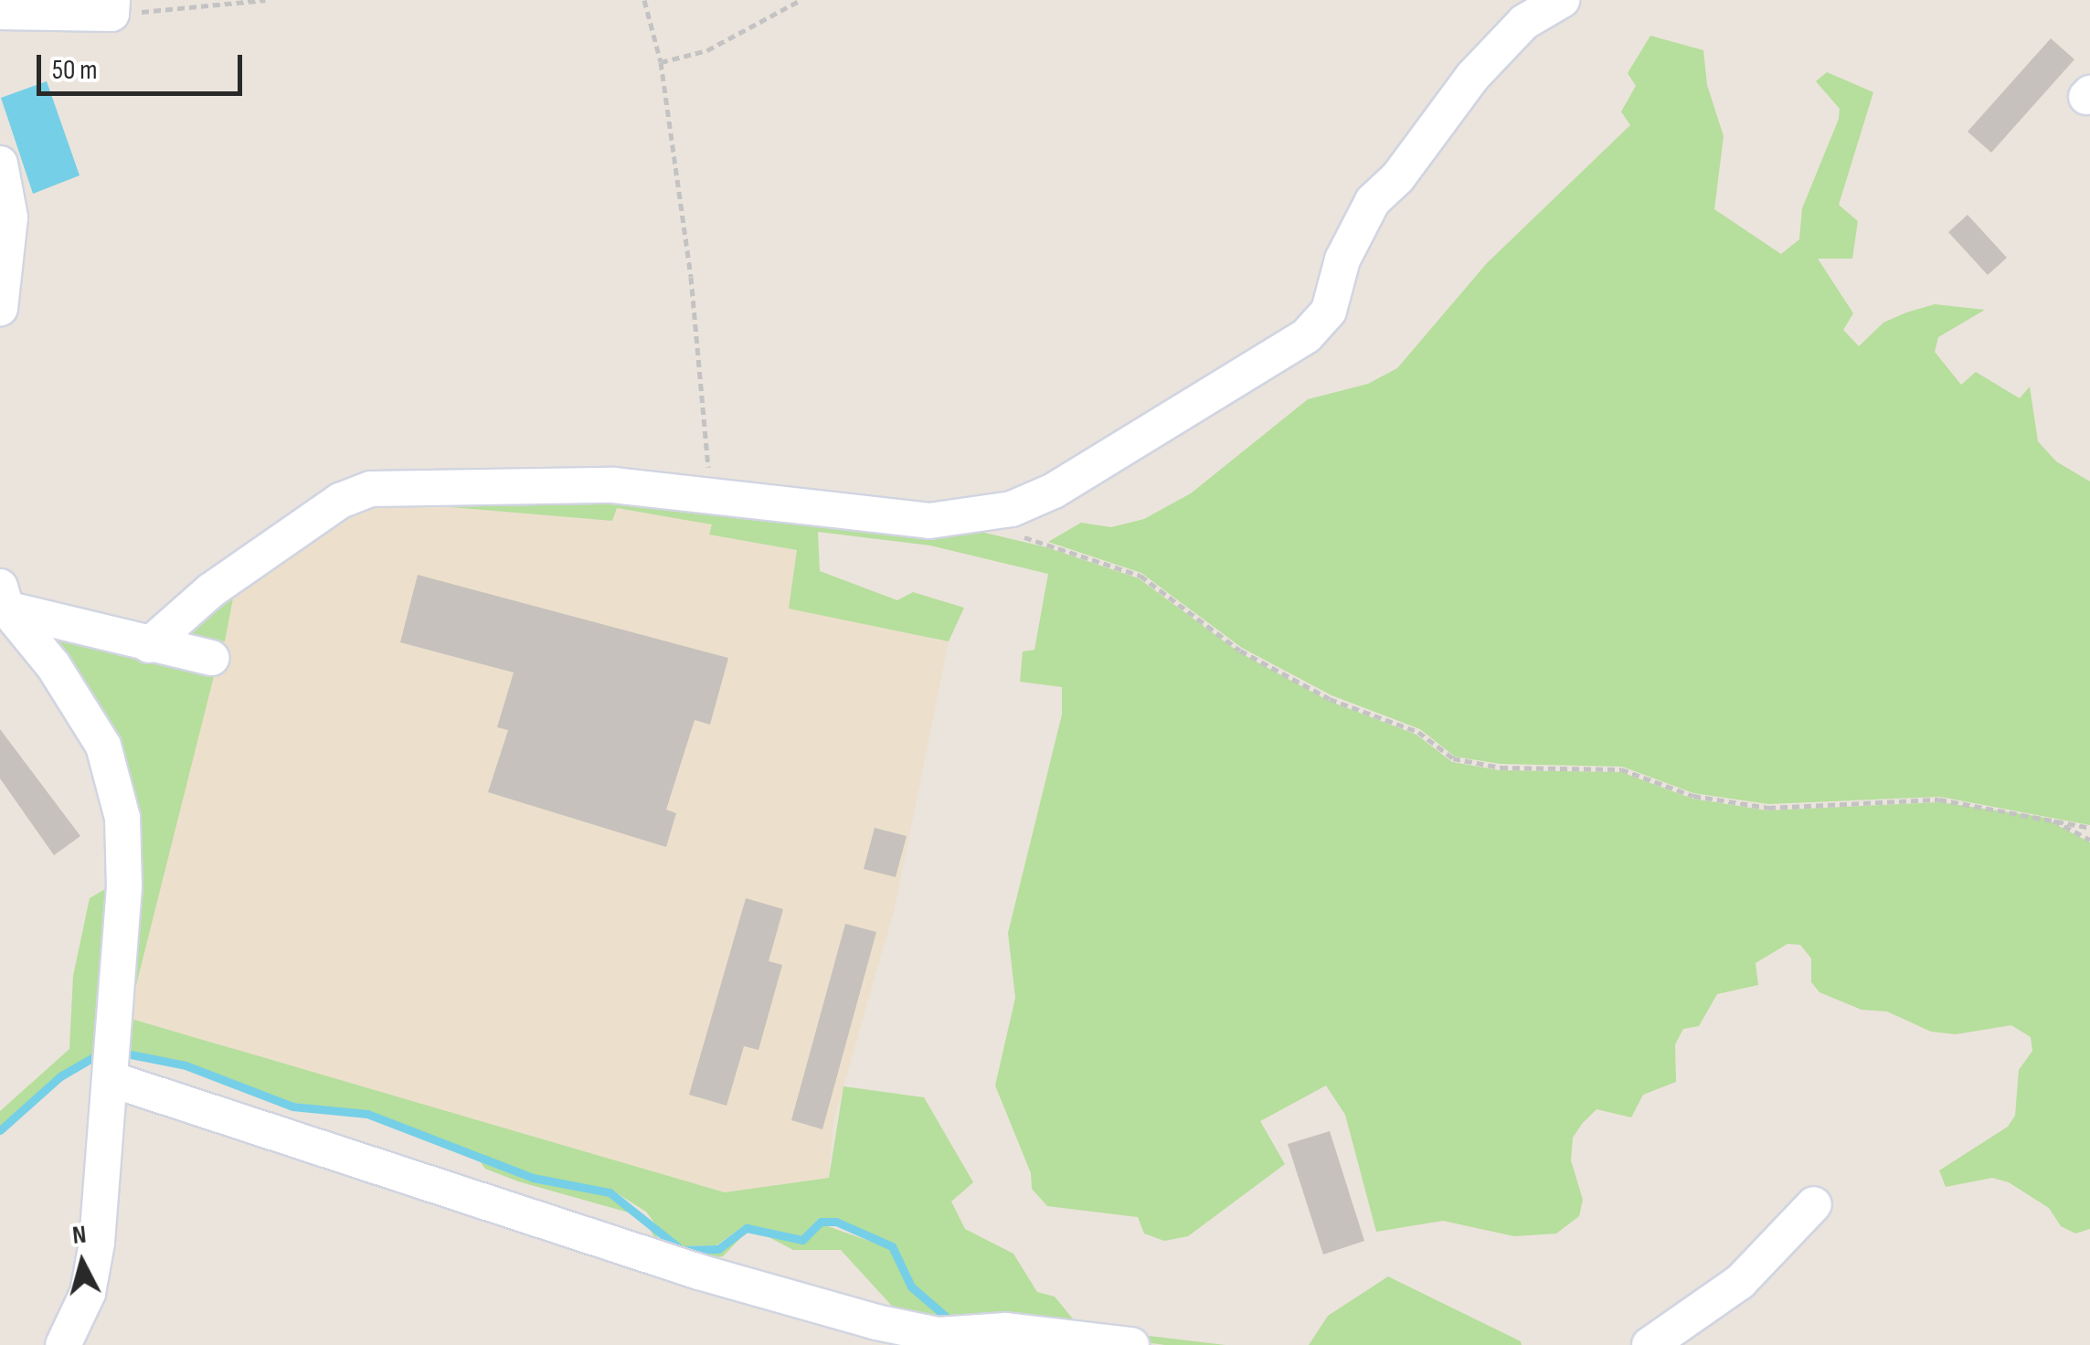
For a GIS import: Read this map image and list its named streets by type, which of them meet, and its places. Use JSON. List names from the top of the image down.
{
  "scale_bar": "50 m",
  "north": "top"
}
